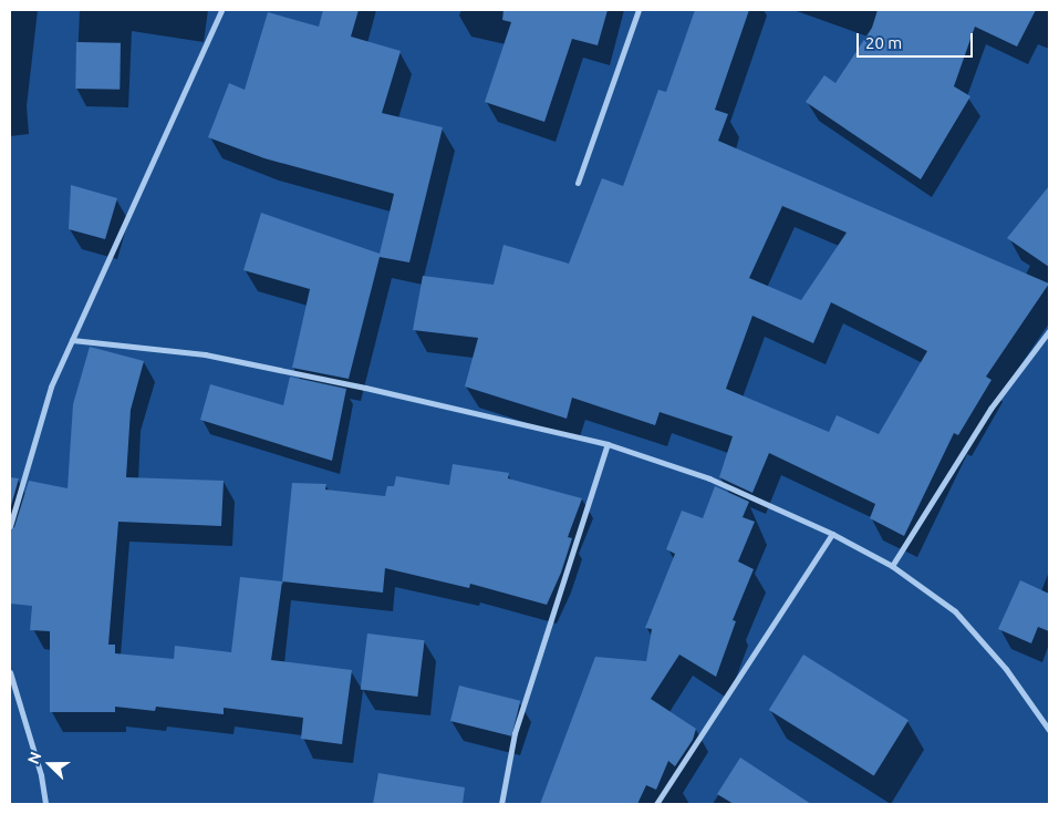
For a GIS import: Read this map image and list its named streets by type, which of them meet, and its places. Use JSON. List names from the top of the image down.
{
  "scale_bar": "20 m",
  "north": "left"
}
